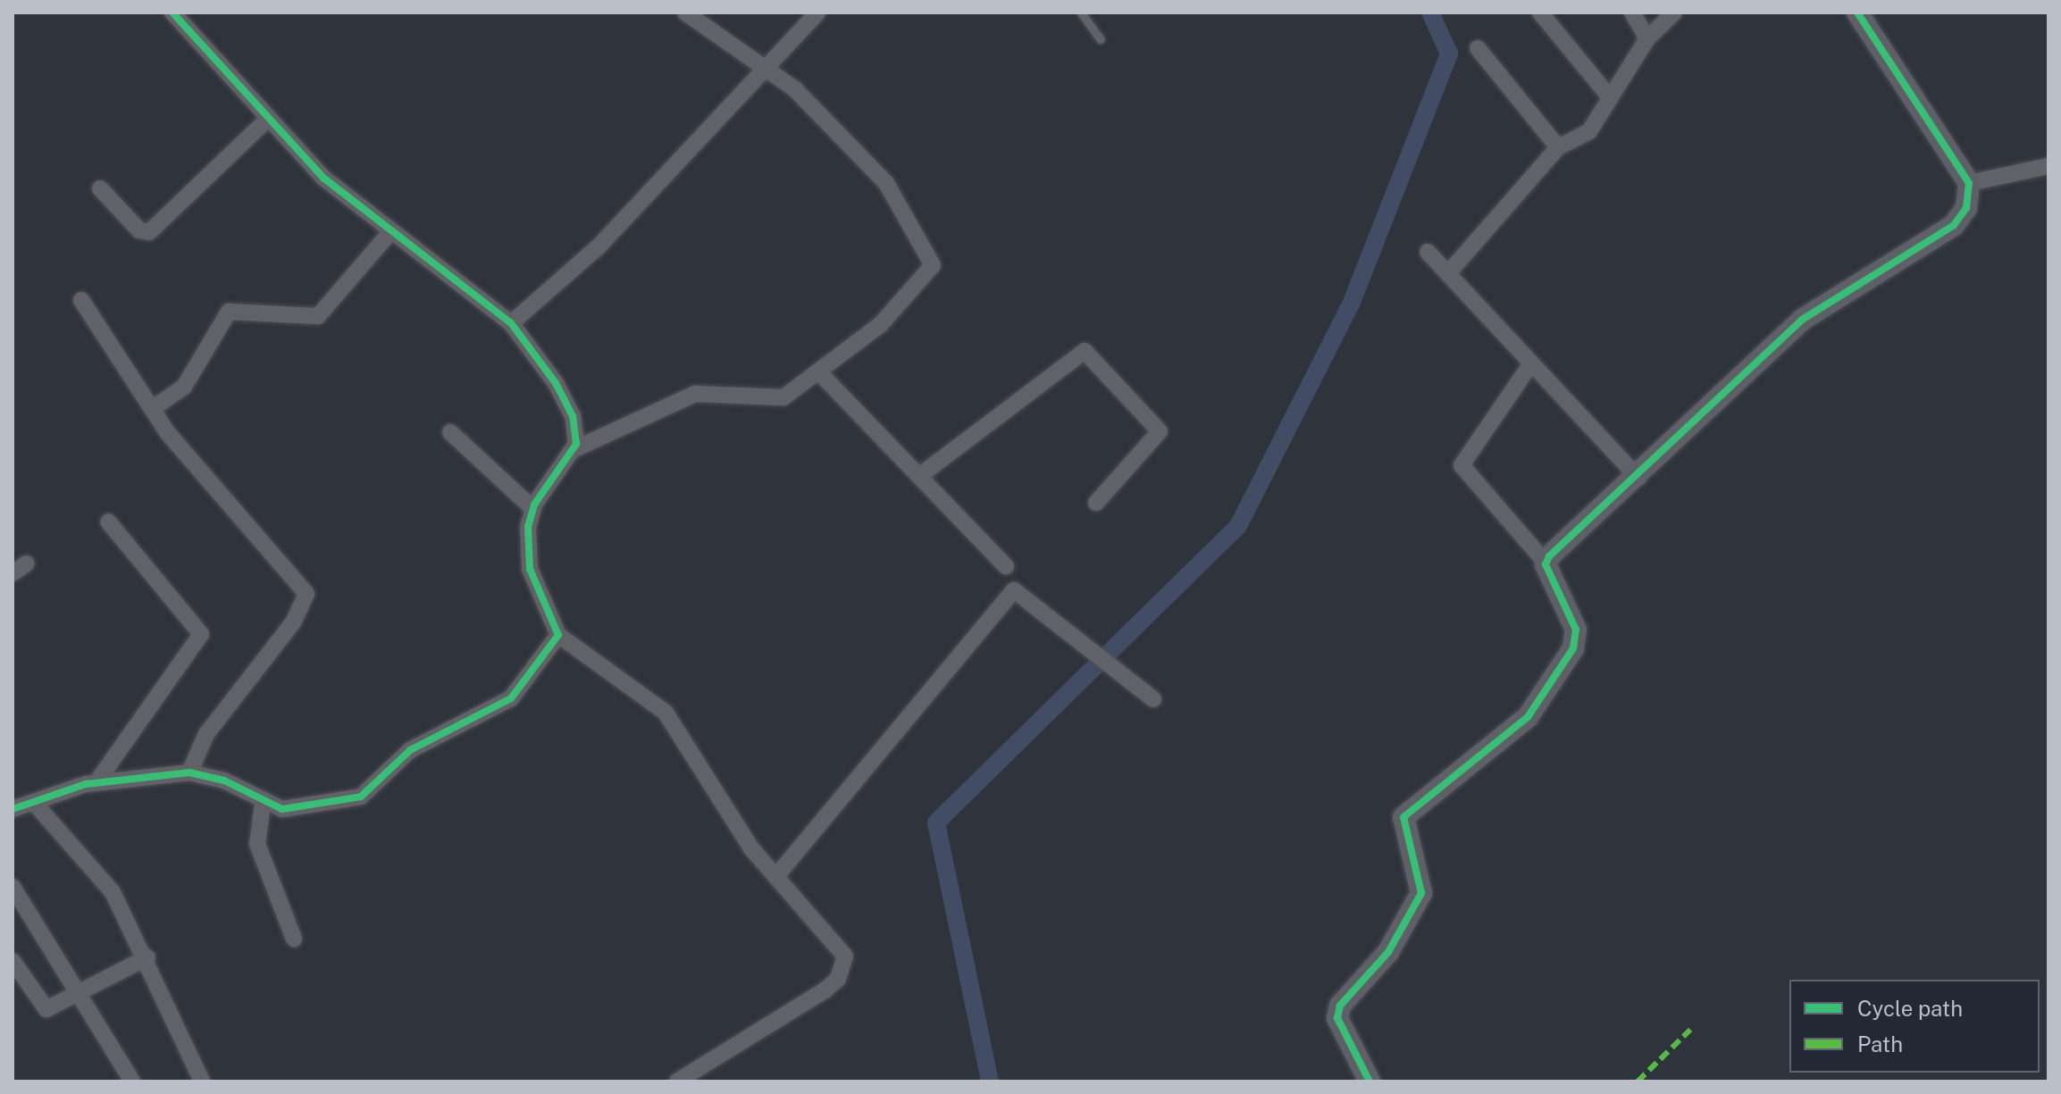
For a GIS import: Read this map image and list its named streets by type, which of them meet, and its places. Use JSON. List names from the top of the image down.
{
  "legend": ["Cycle path", "Path"]
}
